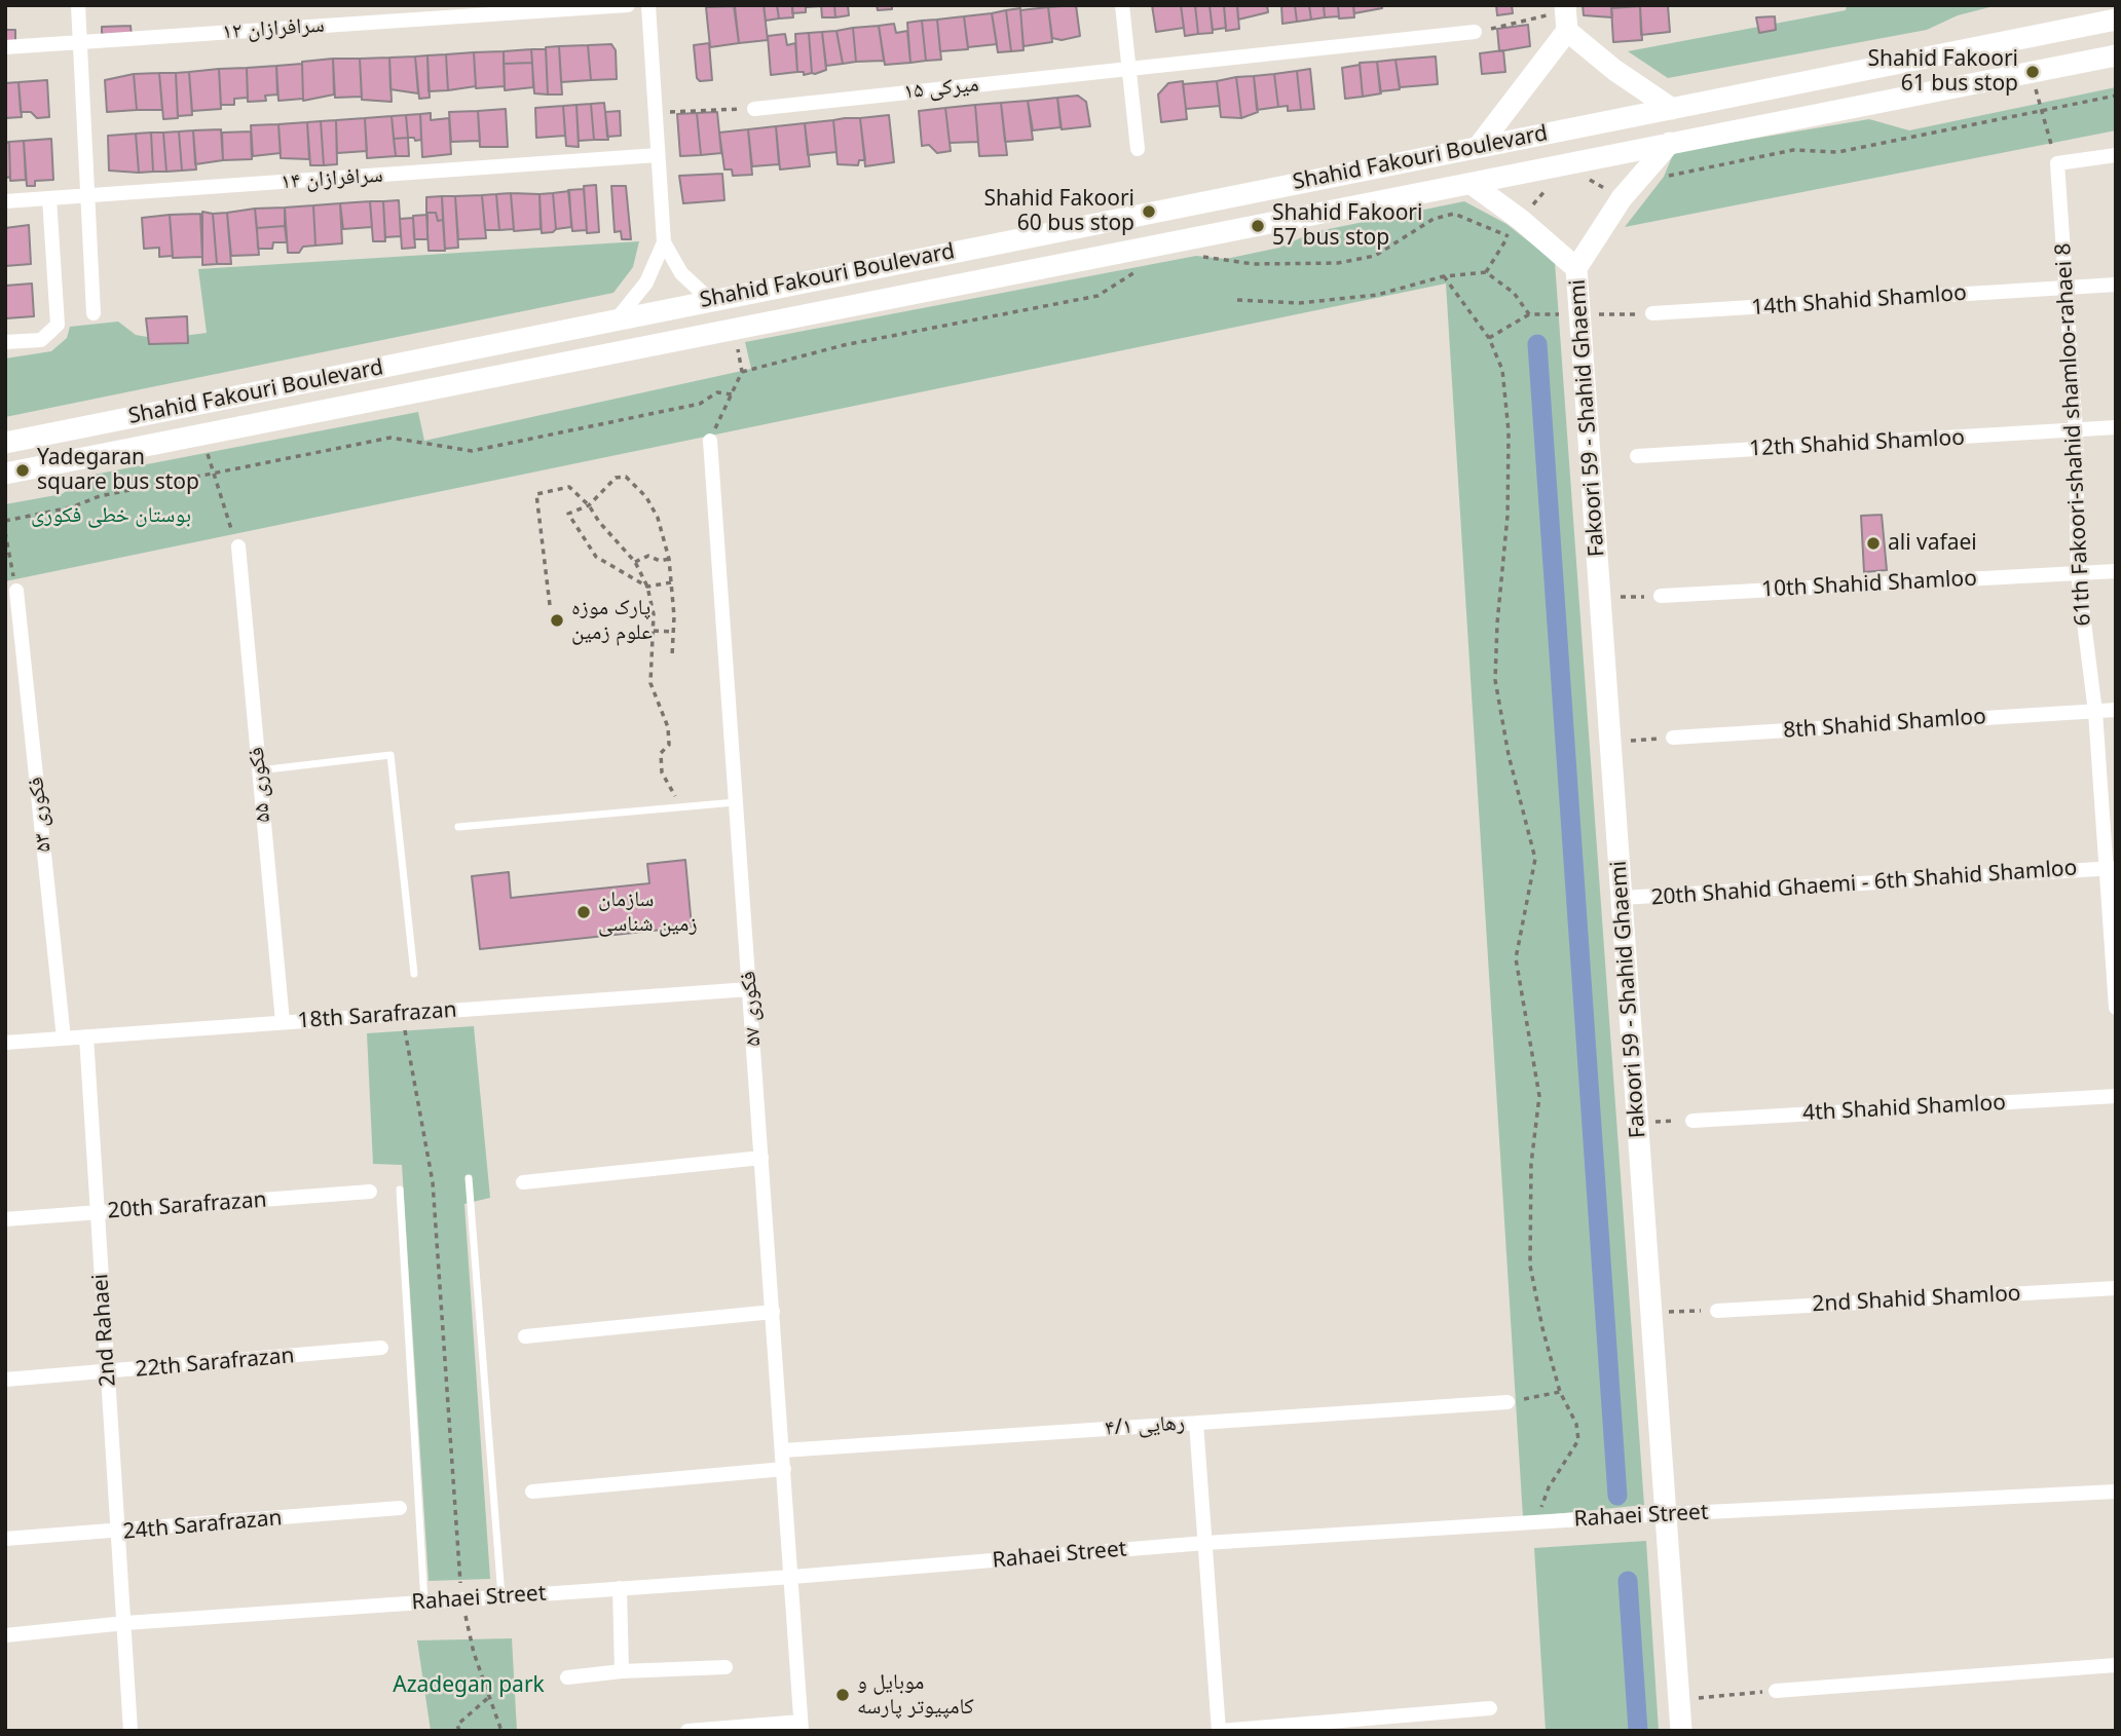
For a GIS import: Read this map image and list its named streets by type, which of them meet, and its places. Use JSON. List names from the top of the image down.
{
  "streets": {
    "main road": ["Shahid Fakouri Boulevard", "Fakoori 59 - Shahid Ghaemi"],
    "street": [
      "سرافرازان ۱۲",
      "میرکی ۱۵",
      "سرافرازان ۱۴",
      "14th Shahid Shamloo",
      "61th Fakoori-shahid shamloo-rahaei 8",
      "12th Shahid Shamloo",
      "10th Shahid Shamloo",
      "8th Shahid Shamloo",
      "فکوری ۵۵",
      "فکوری ۵۳",
      "20th Shahid Ghaemi - 6th Shahid Shamloo",
      "فکوری ۵۷",
      "18th Sarafrazan",
      "4th Shahid Shamloo",
      "20th Sarafrazan",
      "2nd Shahid Shamloo",
      "2nd Rahaei",
      "22th Sarafrazan",
      "رهایی ۴/۱",
      "Rahaei Street",
      "24th Sarafrazan"
    ]
  },
  "crossings": [
    ["14th Shahid Shamloo", "61th Fakoori-shahid shamloo-rahaei 8"],
    ["Fakoori 59 - Shahid Ghaemi", "20th Shahid Ghaemi - 6th Shahid Shamloo"],
    ["Fakoori 59 - Shahid Ghaemi", "Rahaei Street"],
    ["61th Fakoori-shahid shamloo-rahaei 8", "12th Shahid Shamloo"],
    ["61th Fakoori-shahid shamloo-rahaei 8", "10th Shahid Shamloo"],
    ["61th Fakoori-shahid shamloo-rahaei 8", "8th Shahid Shamloo"],
    ["61th Fakoori-shahid shamloo-rahaei 8", "20th Shahid Ghaemi - 6th Shahid Shamloo"],
    ["فکوری ۵۵", "18th Sarafrazan"],
    ["فکوری ۵۳", "18th Sarafrazan"],
    ["فکوری ۵۷", "18th Sarafrazan"],
    ["فکوری ۵۷", "رهایی ۴/۱"],
    ["فکوری ۵۷", "Rahaei Street"],
    ["18th Sarafrazan", "2nd Rahaei"],
    ["20th Sarafrazan", "2nd Rahaei"],
    ["2nd Rahaei", "22th Sarafrazan"],
    ["2nd Rahaei", "Rahaei Street"],
    ["2nd Rahaei", "24th Sarafrazan"]
  ],
  "parks": ["بوستان خطی فکوری", "Azadegan park"],
  "places": [
    "Shahid Fakoori 61 bus stop",
    "Shahid Fakoori 60 bus stop",
    "Shahid Fakoori 57 bus stop",
    "Yadegaran square bus stop",
    "ali vafaei",
    "پارک موزه علوم زمین",
    "سازمان زمین شناسی",
    "موبایل و کامپیوتر پارسه"
  ]
}
